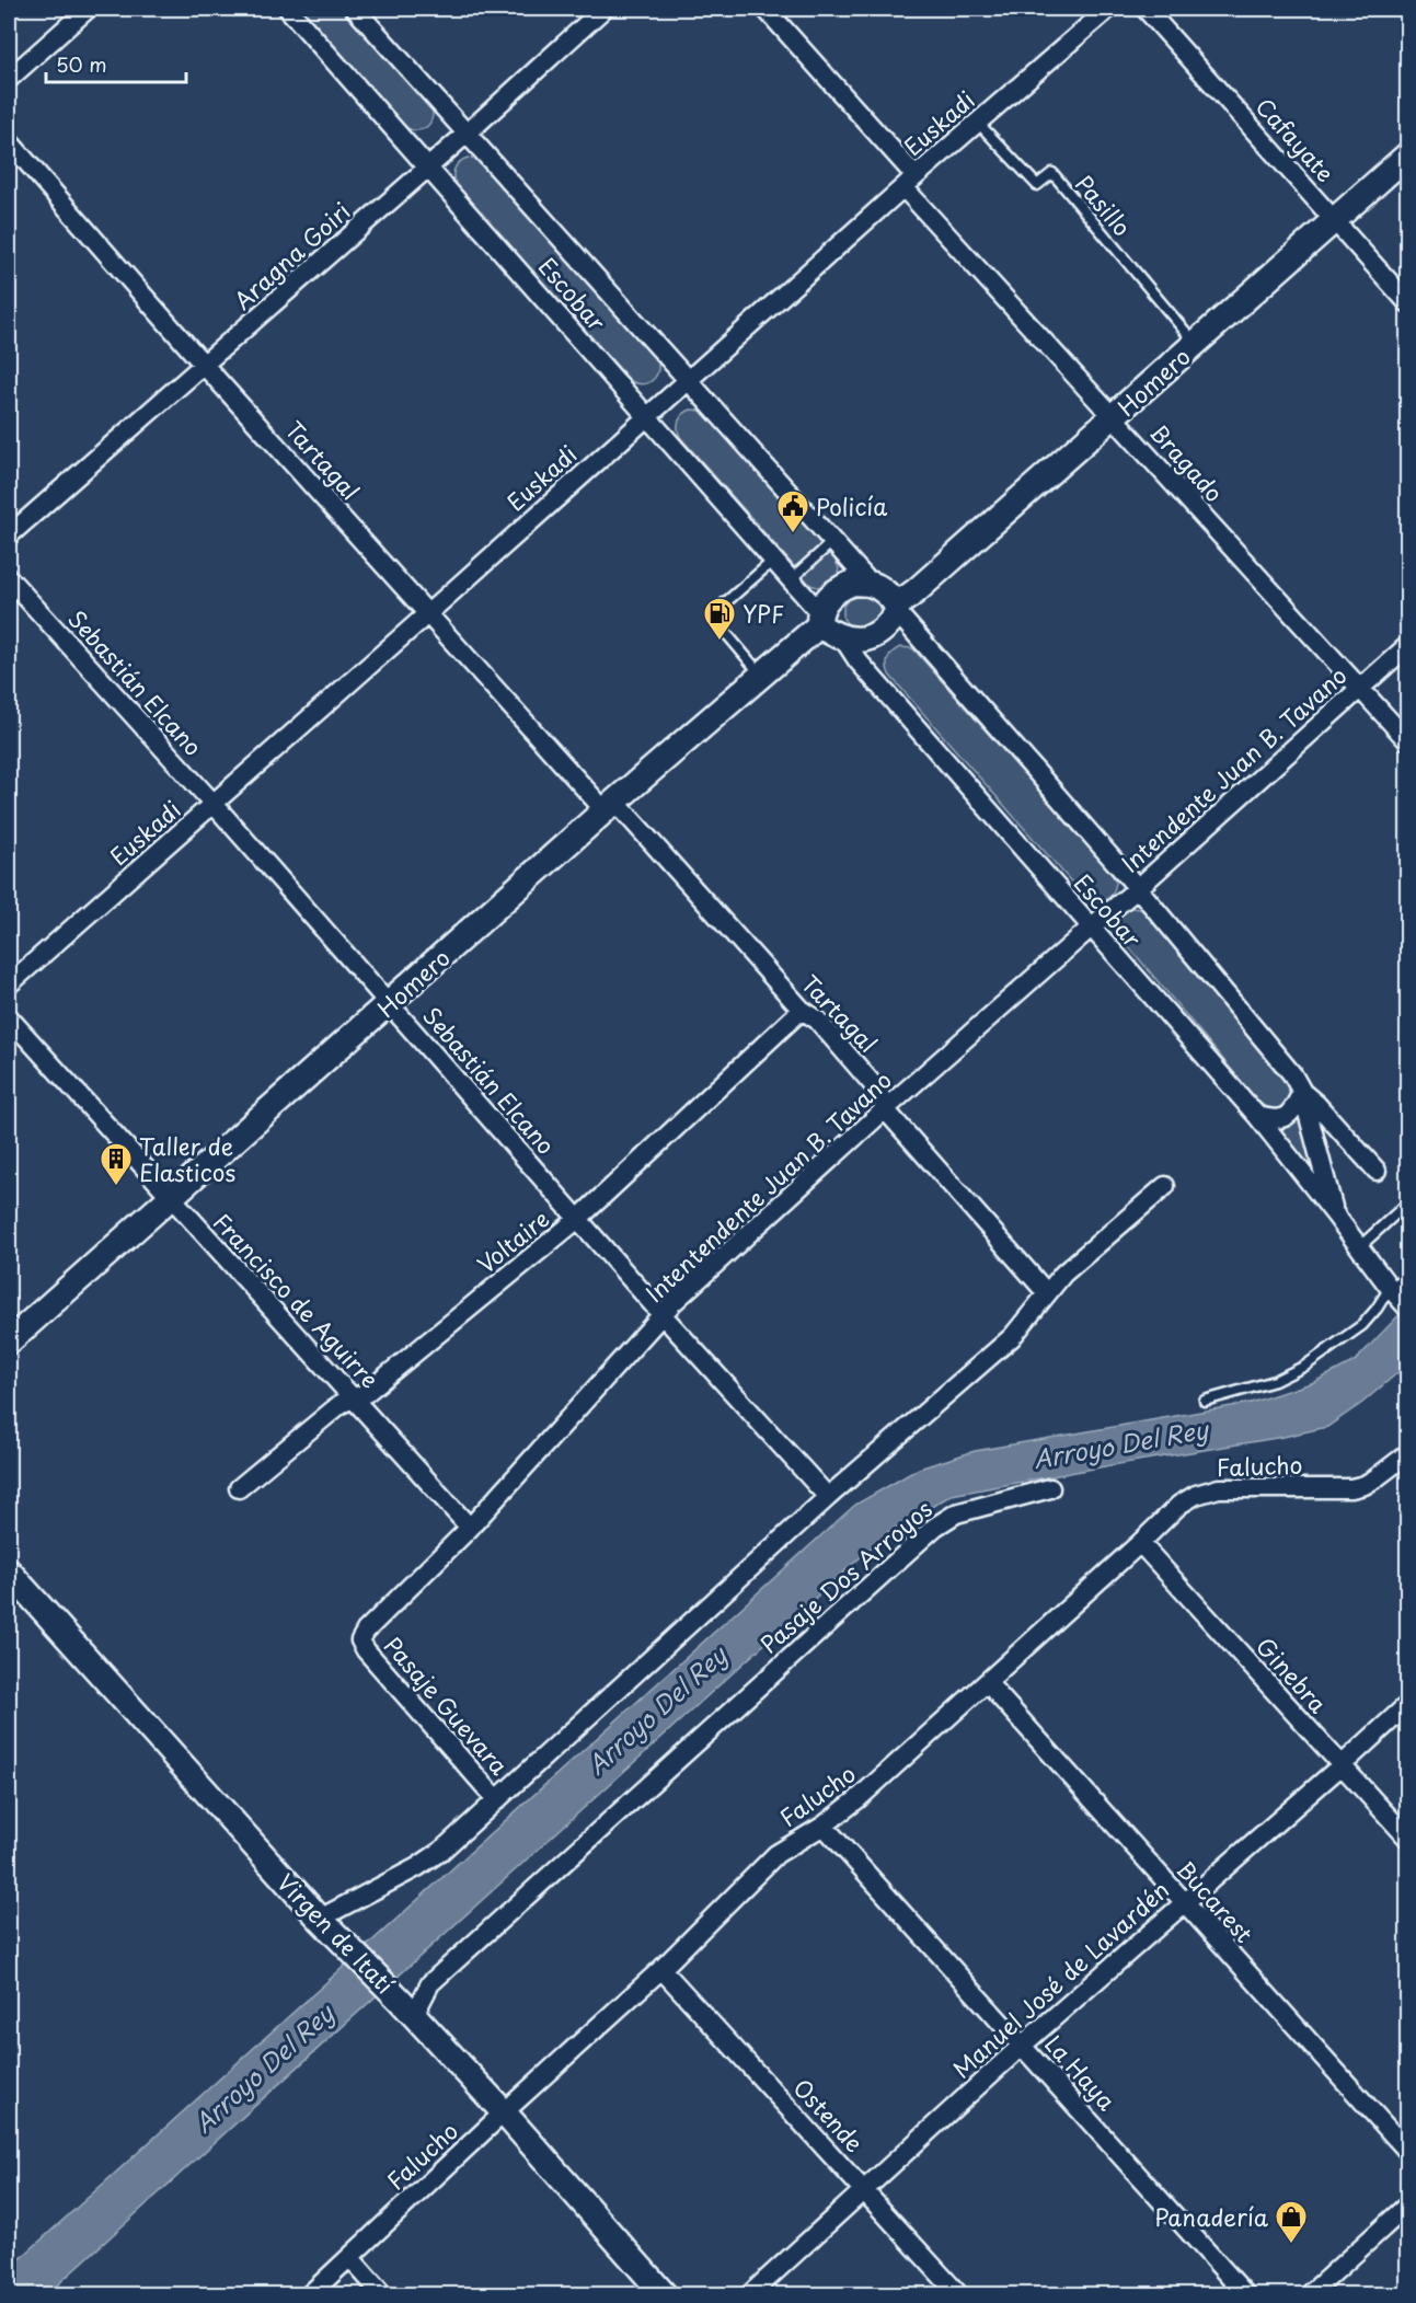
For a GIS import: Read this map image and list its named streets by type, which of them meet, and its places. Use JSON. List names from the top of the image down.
{
  "streets": {
    "street": [
      "Euskadi",
      "Cafayate",
      "Aragna Goiri",
      "Escobar",
      "Homero",
      "Tartagal",
      "Bragado",
      "Sebastián Elcano",
      "Intendente Juan B. Tavano",
      "Intentendente Juan B. Tavano",
      "Voltaire",
      "Francisco de Aguirre",
      "Falucho",
      "Pasaje Dos Arroyos",
      "Ginebra",
      "Pasaje Guevara",
      "Bucarest",
      "Virgen de Itatí",
      "Manuel José de Lavardén",
      "La Haya",
      "Ostende"
    ],
    "lane": ["Pasillo"]
  },
  "crossings": [
    ["Euskadi", "Pasillo"],
    ["Euskadi", "Escobar"],
    ["Euskadi", "Tartagal"],
    ["Euskadi", "Bragado"],
    ["Euskadi", "Sebastián Elcano"],
    ["Cafayate", "Homero"],
    ["Pasillo", "Homero"],
    ["Aragna Goiri", "Escobar"],
    ["Aragna Goiri", "Tartagal"],
    ["Escobar", "Homero"],
    ["Escobar", "Intendente Juan B. Tavano"],
    ["Escobar", "Intentendente Juan B. Tavano"],
    ["Homero", "Tartagal"],
    ["Homero", "Bragado"],
    ["Homero", "Sebastián Elcano"],
    ["Homero", "Francisco de Aguirre"],
    ["Tartagal", "Intentendente Juan B. Tavano"],
    ["Tartagal", "Voltaire"],
    ["Bragado", "Intendente Juan B. Tavano"],
    ["Sebastián Elcano", "Intentendente Juan B. Tavano"],
    ["Sebastián Elcano", "Voltaire"],
    ["Intendente Juan B. Tavano", "Intentendente Juan B. Tavano"],
    ["Intentendente Juan B. Tavano", "Francisco de Aguirre"],
    ["Intentendente Juan B. Tavano", "Pasaje Guevara"],
    ["Voltaire", "Francisco de Aguirre"],
    ["Falucho", "Ginebra"],
    ["Falucho", "Bucarest"],
    ["Falucho", "Virgen de Itatí"],
    ["Falucho", "La Haya"],
    ["Falucho", "Ostende"],
    ["Pasaje Dos Arroyos", "Virgen de Itatí"],
    ["Ginebra", "Manuel José de Lavardén"],
    ["Bucarest", "Manuel José de Lavardén"],
    ["Manuel José de Lavardén", "La Haya"],
    ["Manuel José de Lavardén", "Ostende"]
  ],
  "water": ["Arroyo Del Rey"],
  "places": {
    "public building": ["Policía"],
    "fuel station": ["YPF"],
    "building": ["Taller de Elasticos"],
    "shop": ["Panadería"]
  },
  "scale_bar": "50 m"
}
